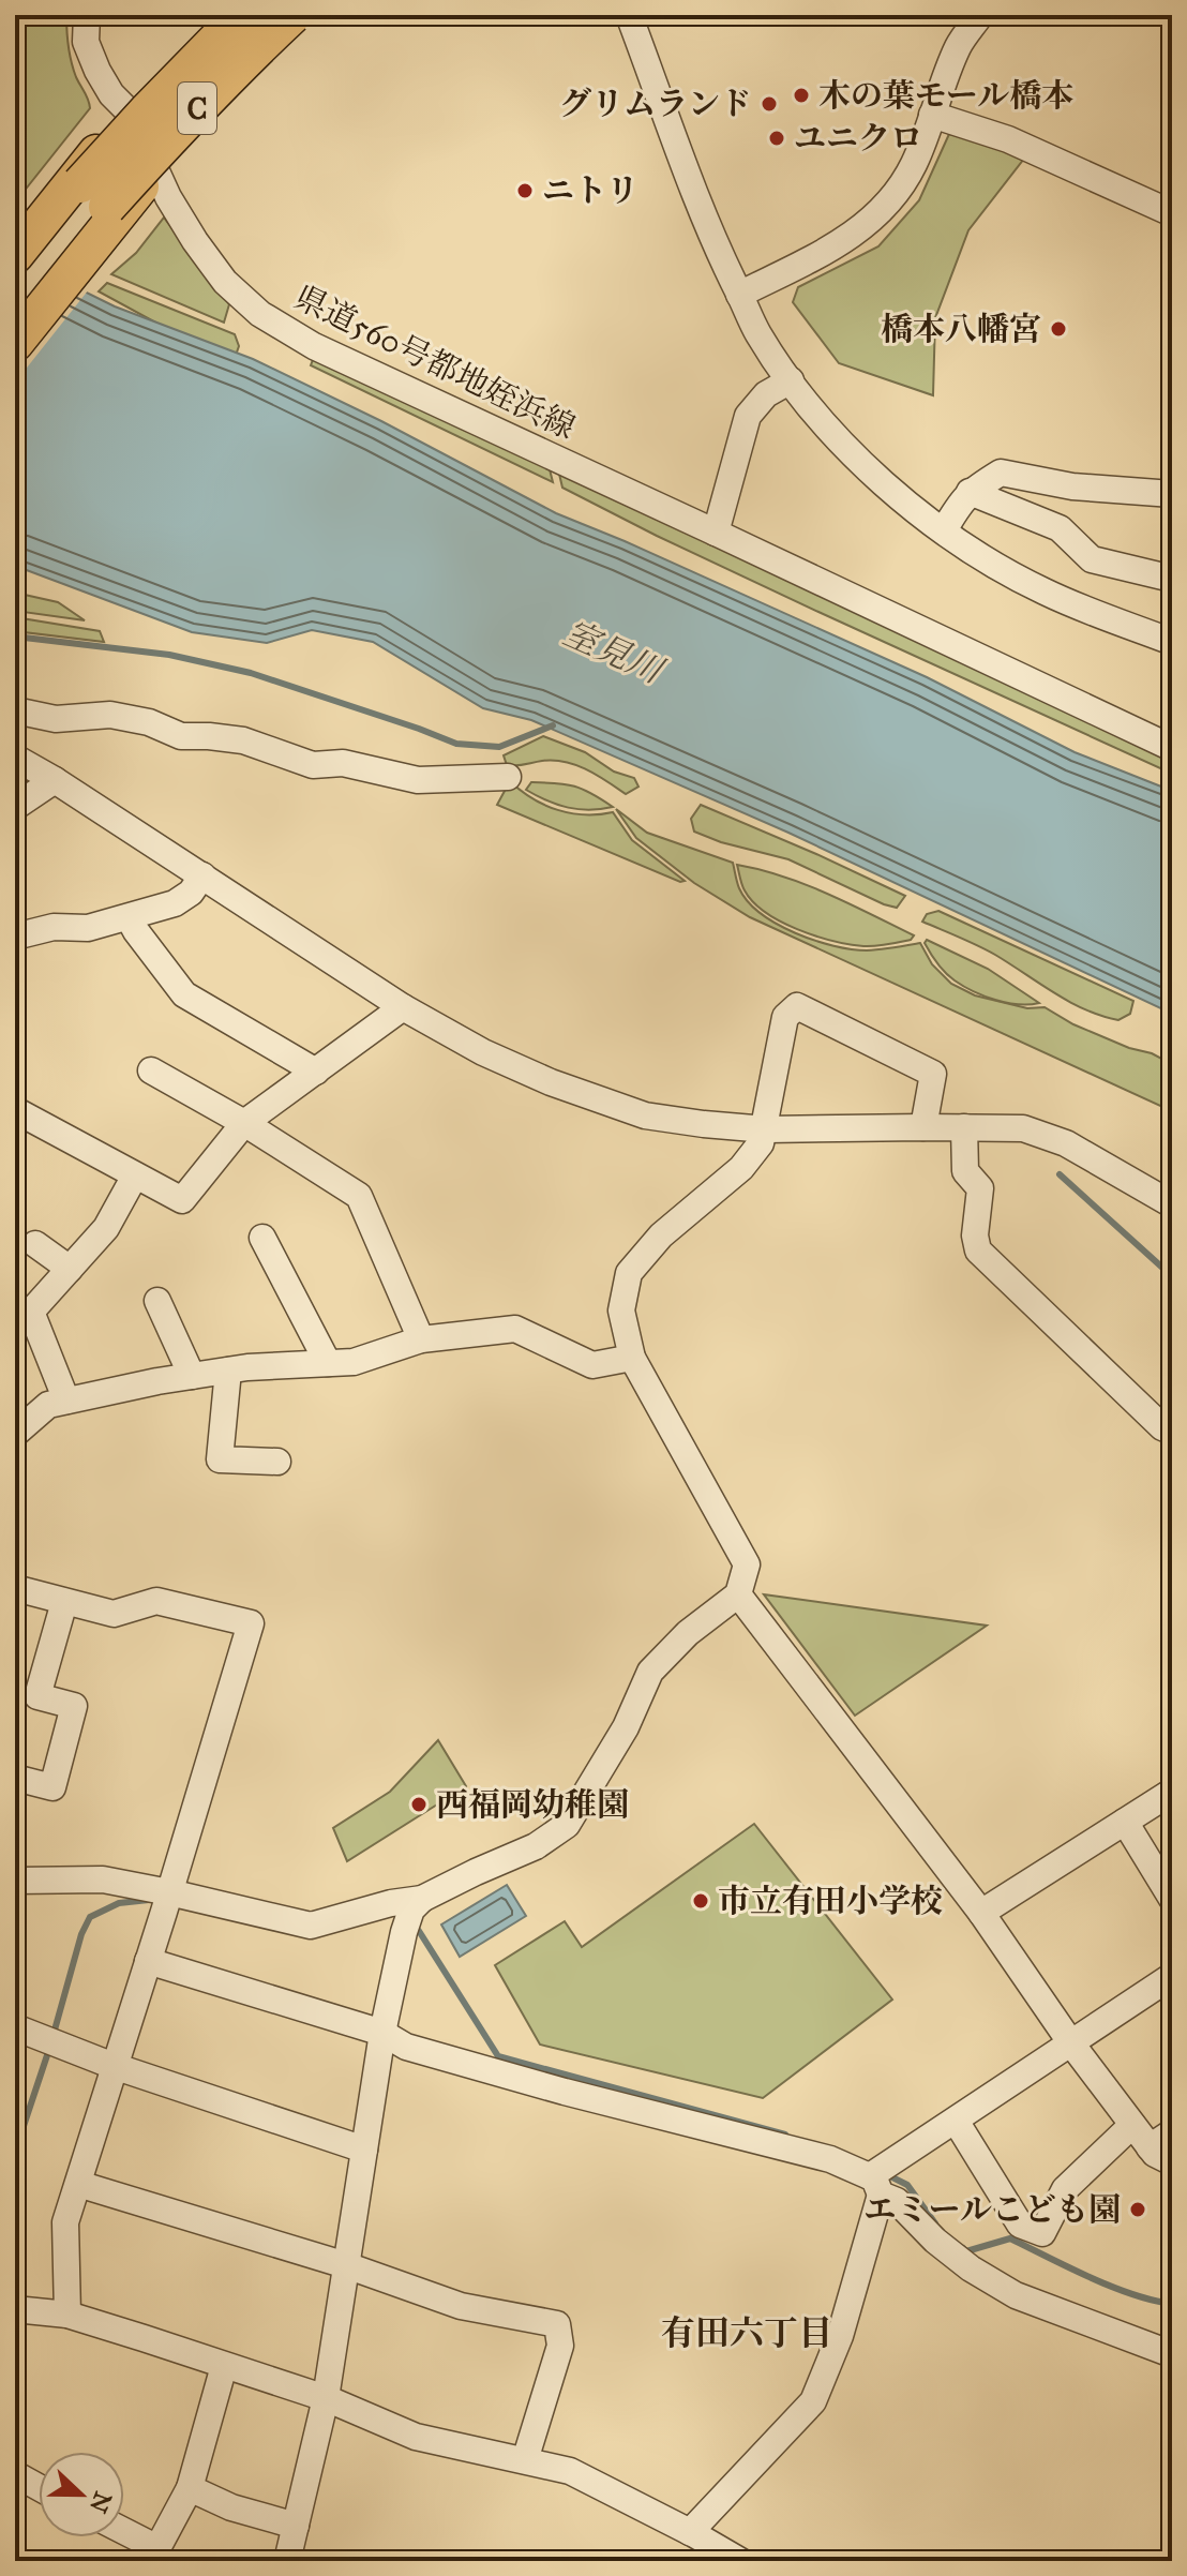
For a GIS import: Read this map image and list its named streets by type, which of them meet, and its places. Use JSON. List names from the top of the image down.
{
  "streets": {
    "highway": ["C"],
    "street": ["県道560号都地姪浜線"]
  },
  "districts": ["有田六丁目"],
  "water": ["室見川"],
  "places": [
    "木の葉モール橋本",
    "グリムランド",
    "ユニクロ",
    "ニトリ",
    "橋本八幡宮",
    "西福岡幼稚園",
    "市立有田小学校",
    "エミールこども園"
  ],
  "north": "right"
}
